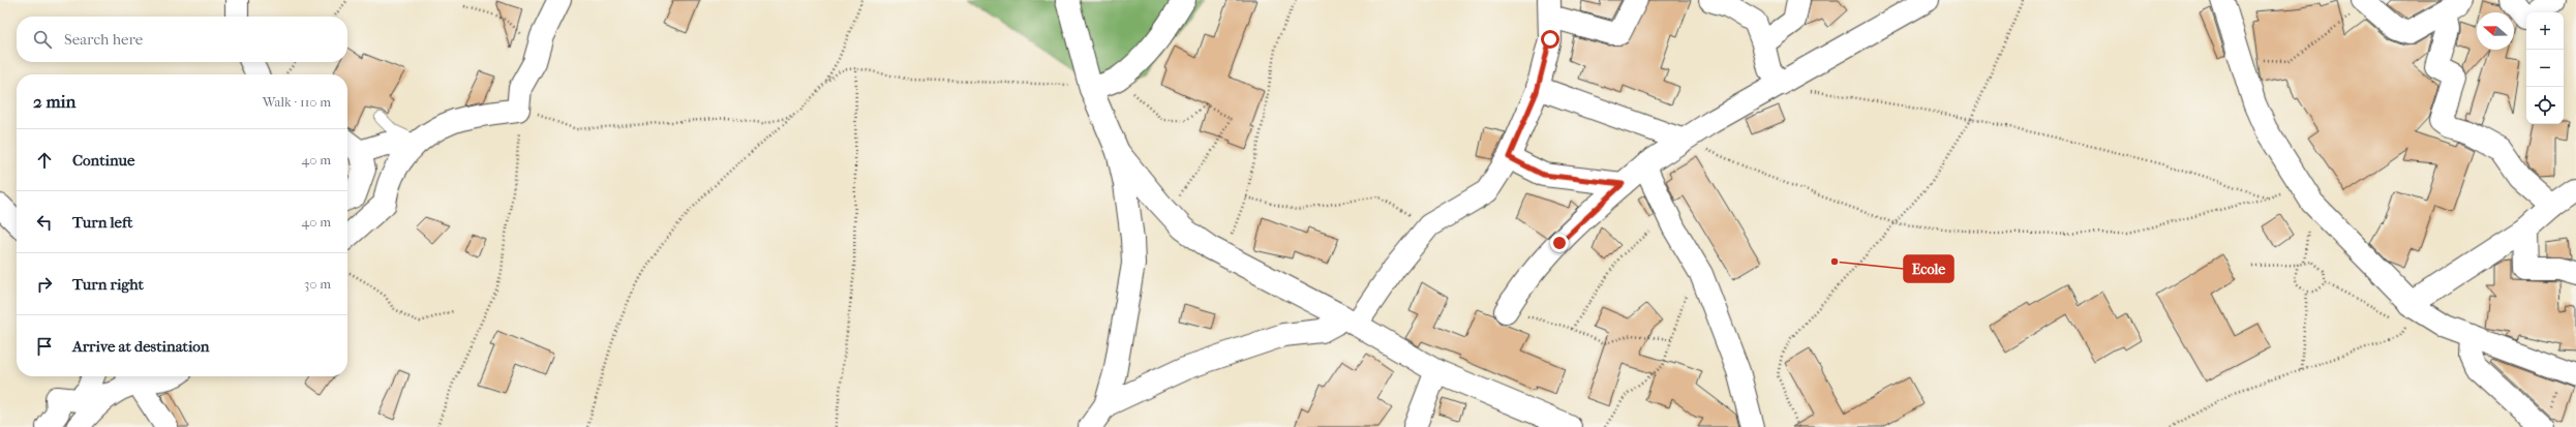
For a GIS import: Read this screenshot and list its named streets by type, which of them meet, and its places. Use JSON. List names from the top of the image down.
{
  "places": ["Ecole"],
  "north": "left",
  "page": {
    "map_buttons": ["+", "−"],
    "search": "Search here",
    "heading": ["2 min", "Walk · 110 m"],
    "list": [
      ["Continue", "40 m"],
      ["Turn left", "40 m"],
      ["Turn right", "30 m"],
      "Arrive at destination"
    ]
  }
}
